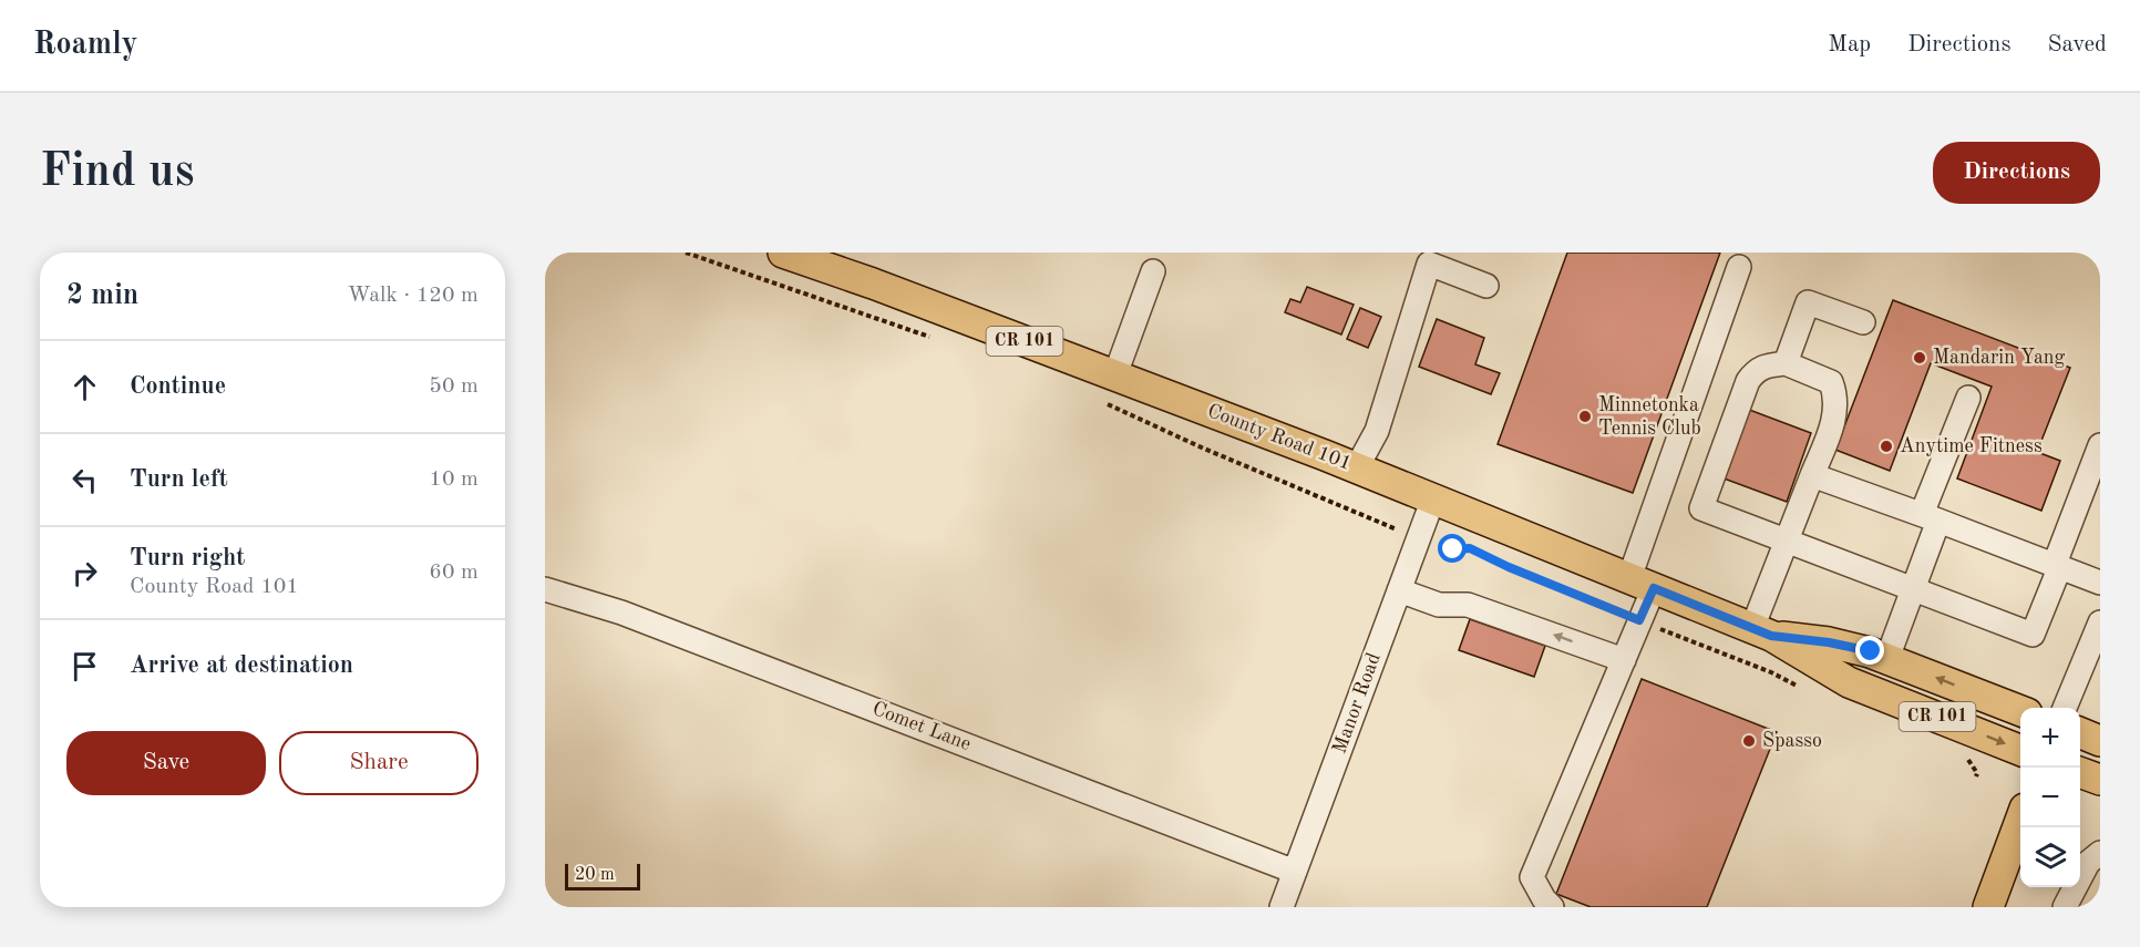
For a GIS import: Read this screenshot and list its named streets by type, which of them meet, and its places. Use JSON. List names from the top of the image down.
{
  "streets": {
    "main road": ["CR 101", "County Road 101"],
    "street": ["Manor Road", "Comet Lane"]
  },
  "crossings": [
    ["County Road 101", "Manor Road"],
    ["Manor Road", "Comet Lane"]
  ],
  "places": [
    "Mandarin Yang",
    "Minnetonka Tennis Club",
    "Anytime Fitness",
    "Spasso"
  ],
  "scale_bar": "20 m",
  "page": {
    "header": "Roamly",
    "nav": ["Map", "Directions", "Saved"],
    "buttons": [
      "Directions",
      ["Save", "Share"]
    ],
    "title": "Find us",
    "heading": ["2 min", "Walk · 120 m"],
    "list": [
      ["Continue", "50 m"],
      ["Turn left", "10 m"],
      ["Turn right", "County Road 101", "60 m"],
      "Arrive at destination"
    ],
    "map_buttons": ["+", "−"],
    "scale": "20 m"
  }
}
